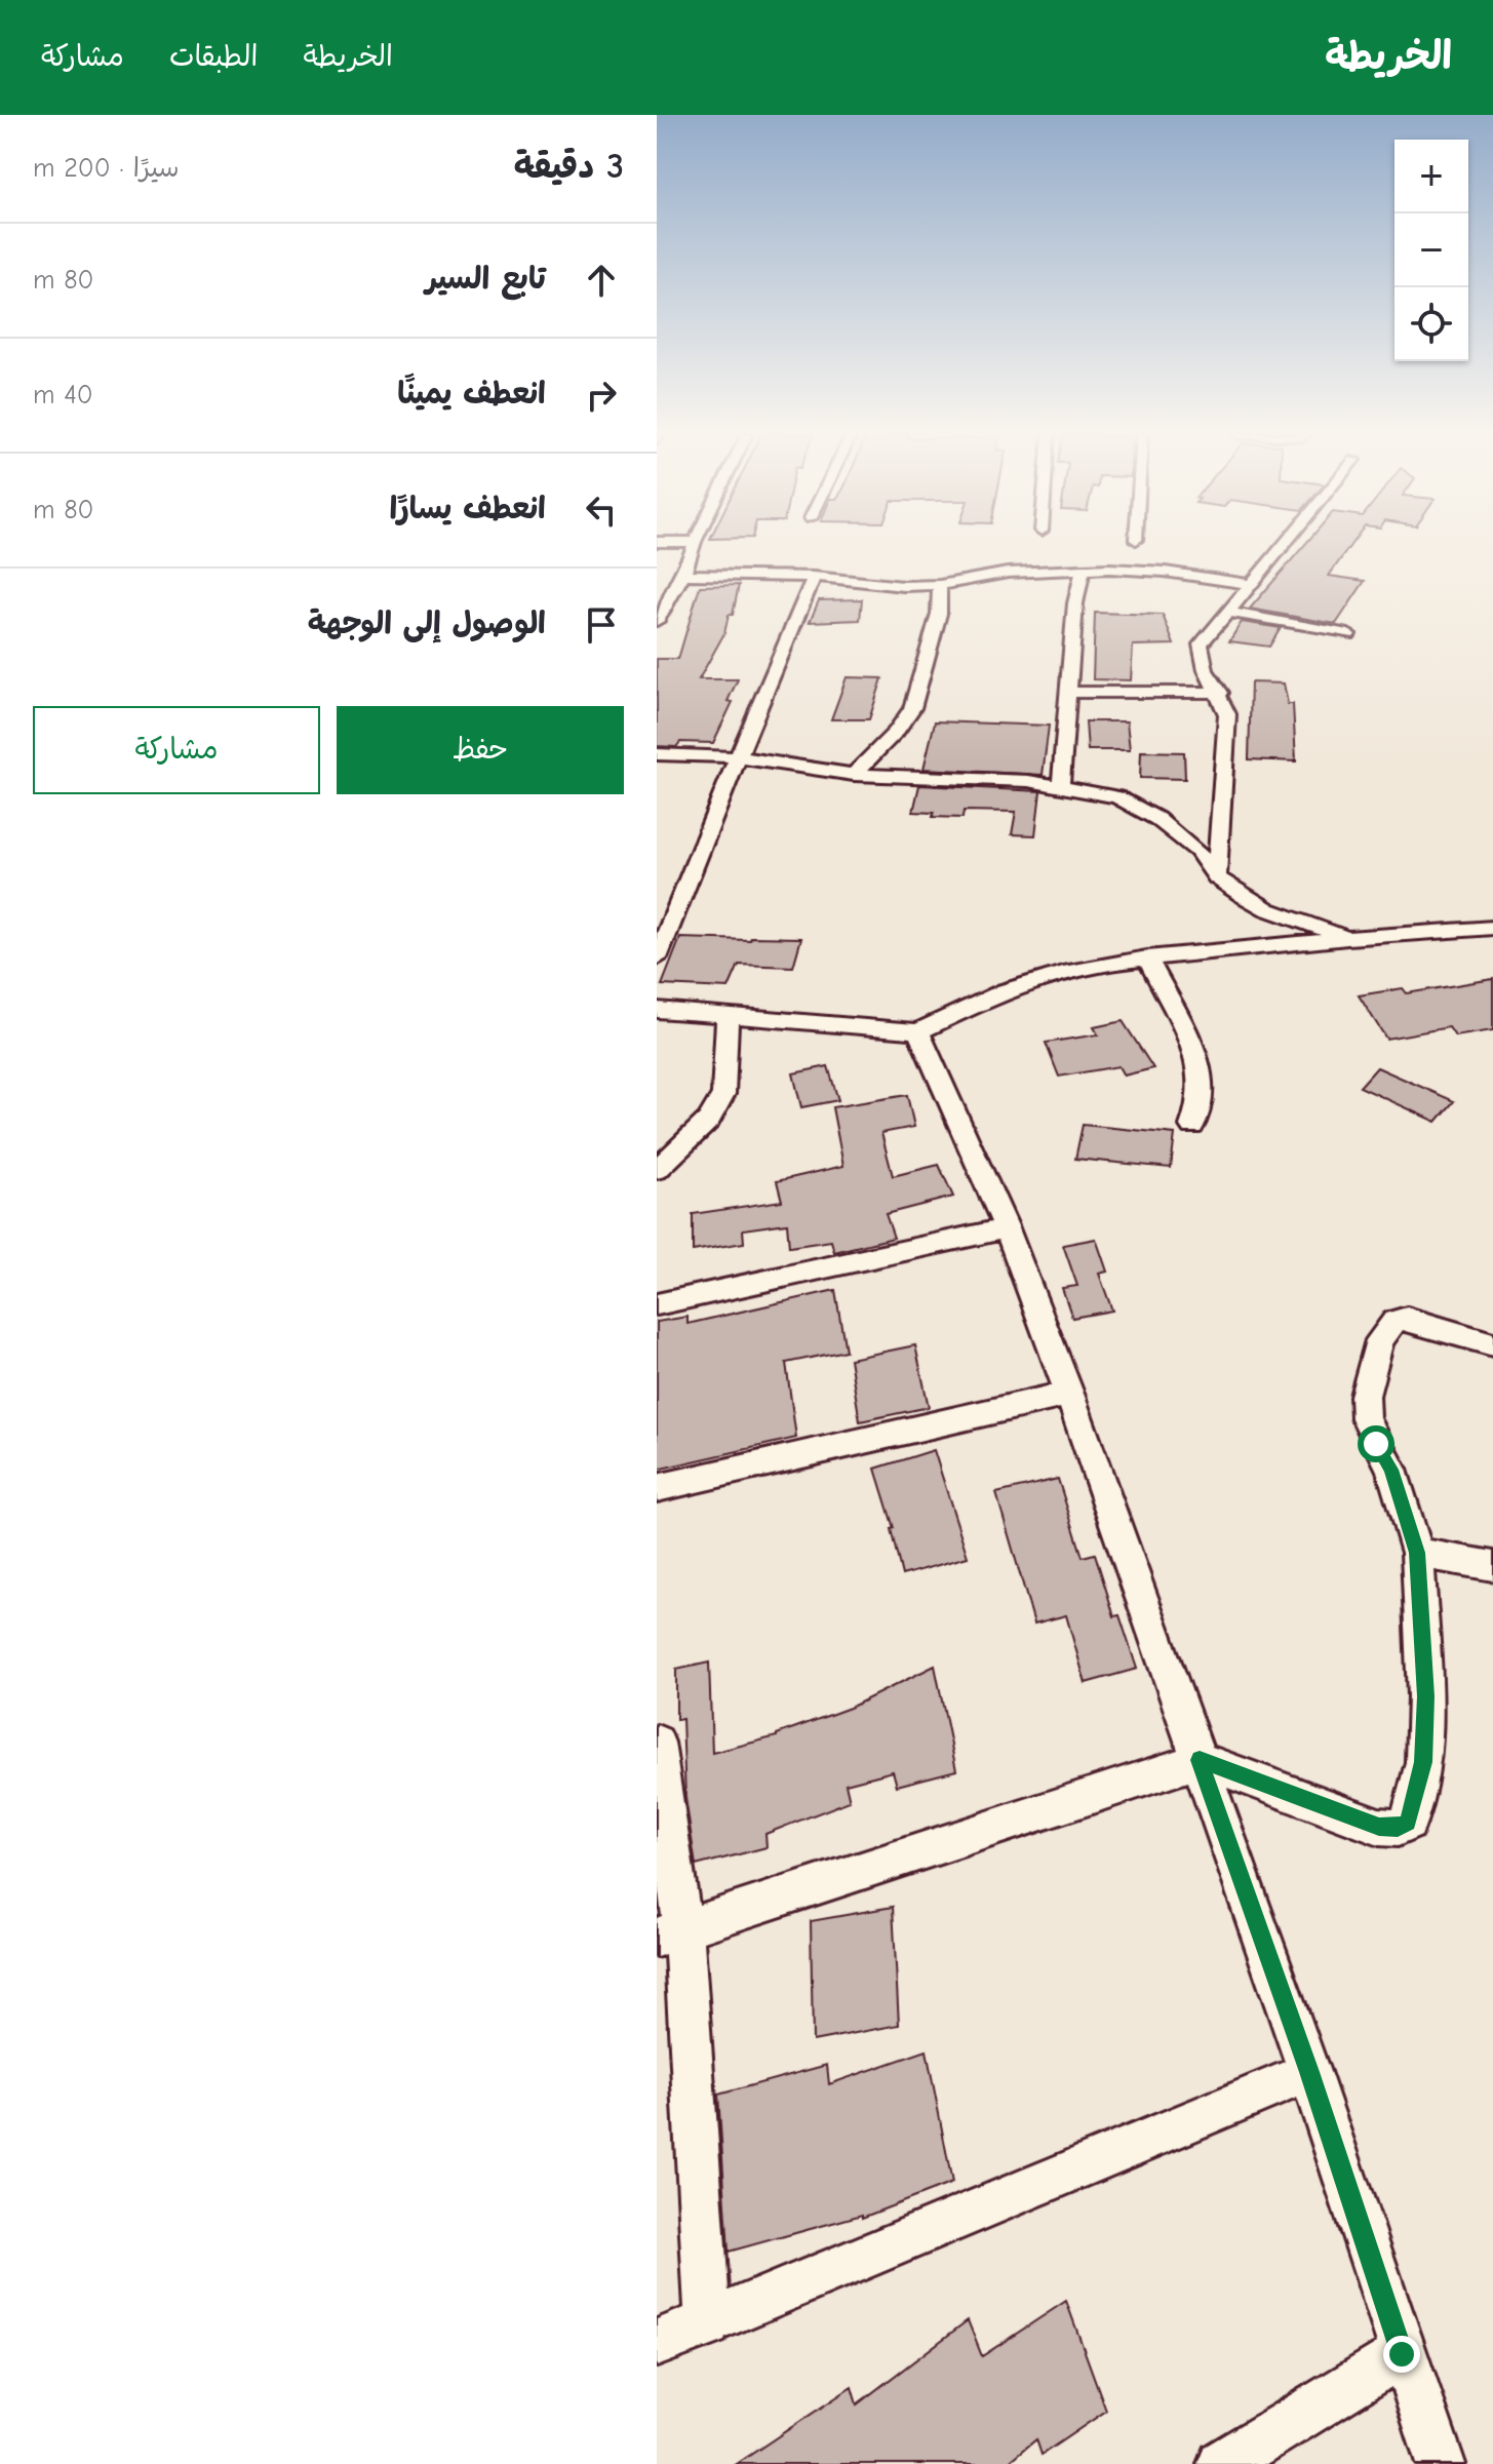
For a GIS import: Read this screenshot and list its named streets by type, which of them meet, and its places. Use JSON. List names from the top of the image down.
{
  "page": {
    "header": "الخريطة",
    "nav": ["الخريطة", "الطبقات", "مشاركة"],
    "heading": ["3 دقيقة", "سيرًا · 200 m"],
    "map_buttons": ["+", "−"],
    "list": [
      ["تابع السير", "80 m"],
      ["انعطف يمينًا", "40 m"],
      ["انعطف يسارًا", "80 m"],
      "الوصول إلى الوجهة"
    ],
    "buttons": ["حفظ", "مشاركة"]
  }
}
